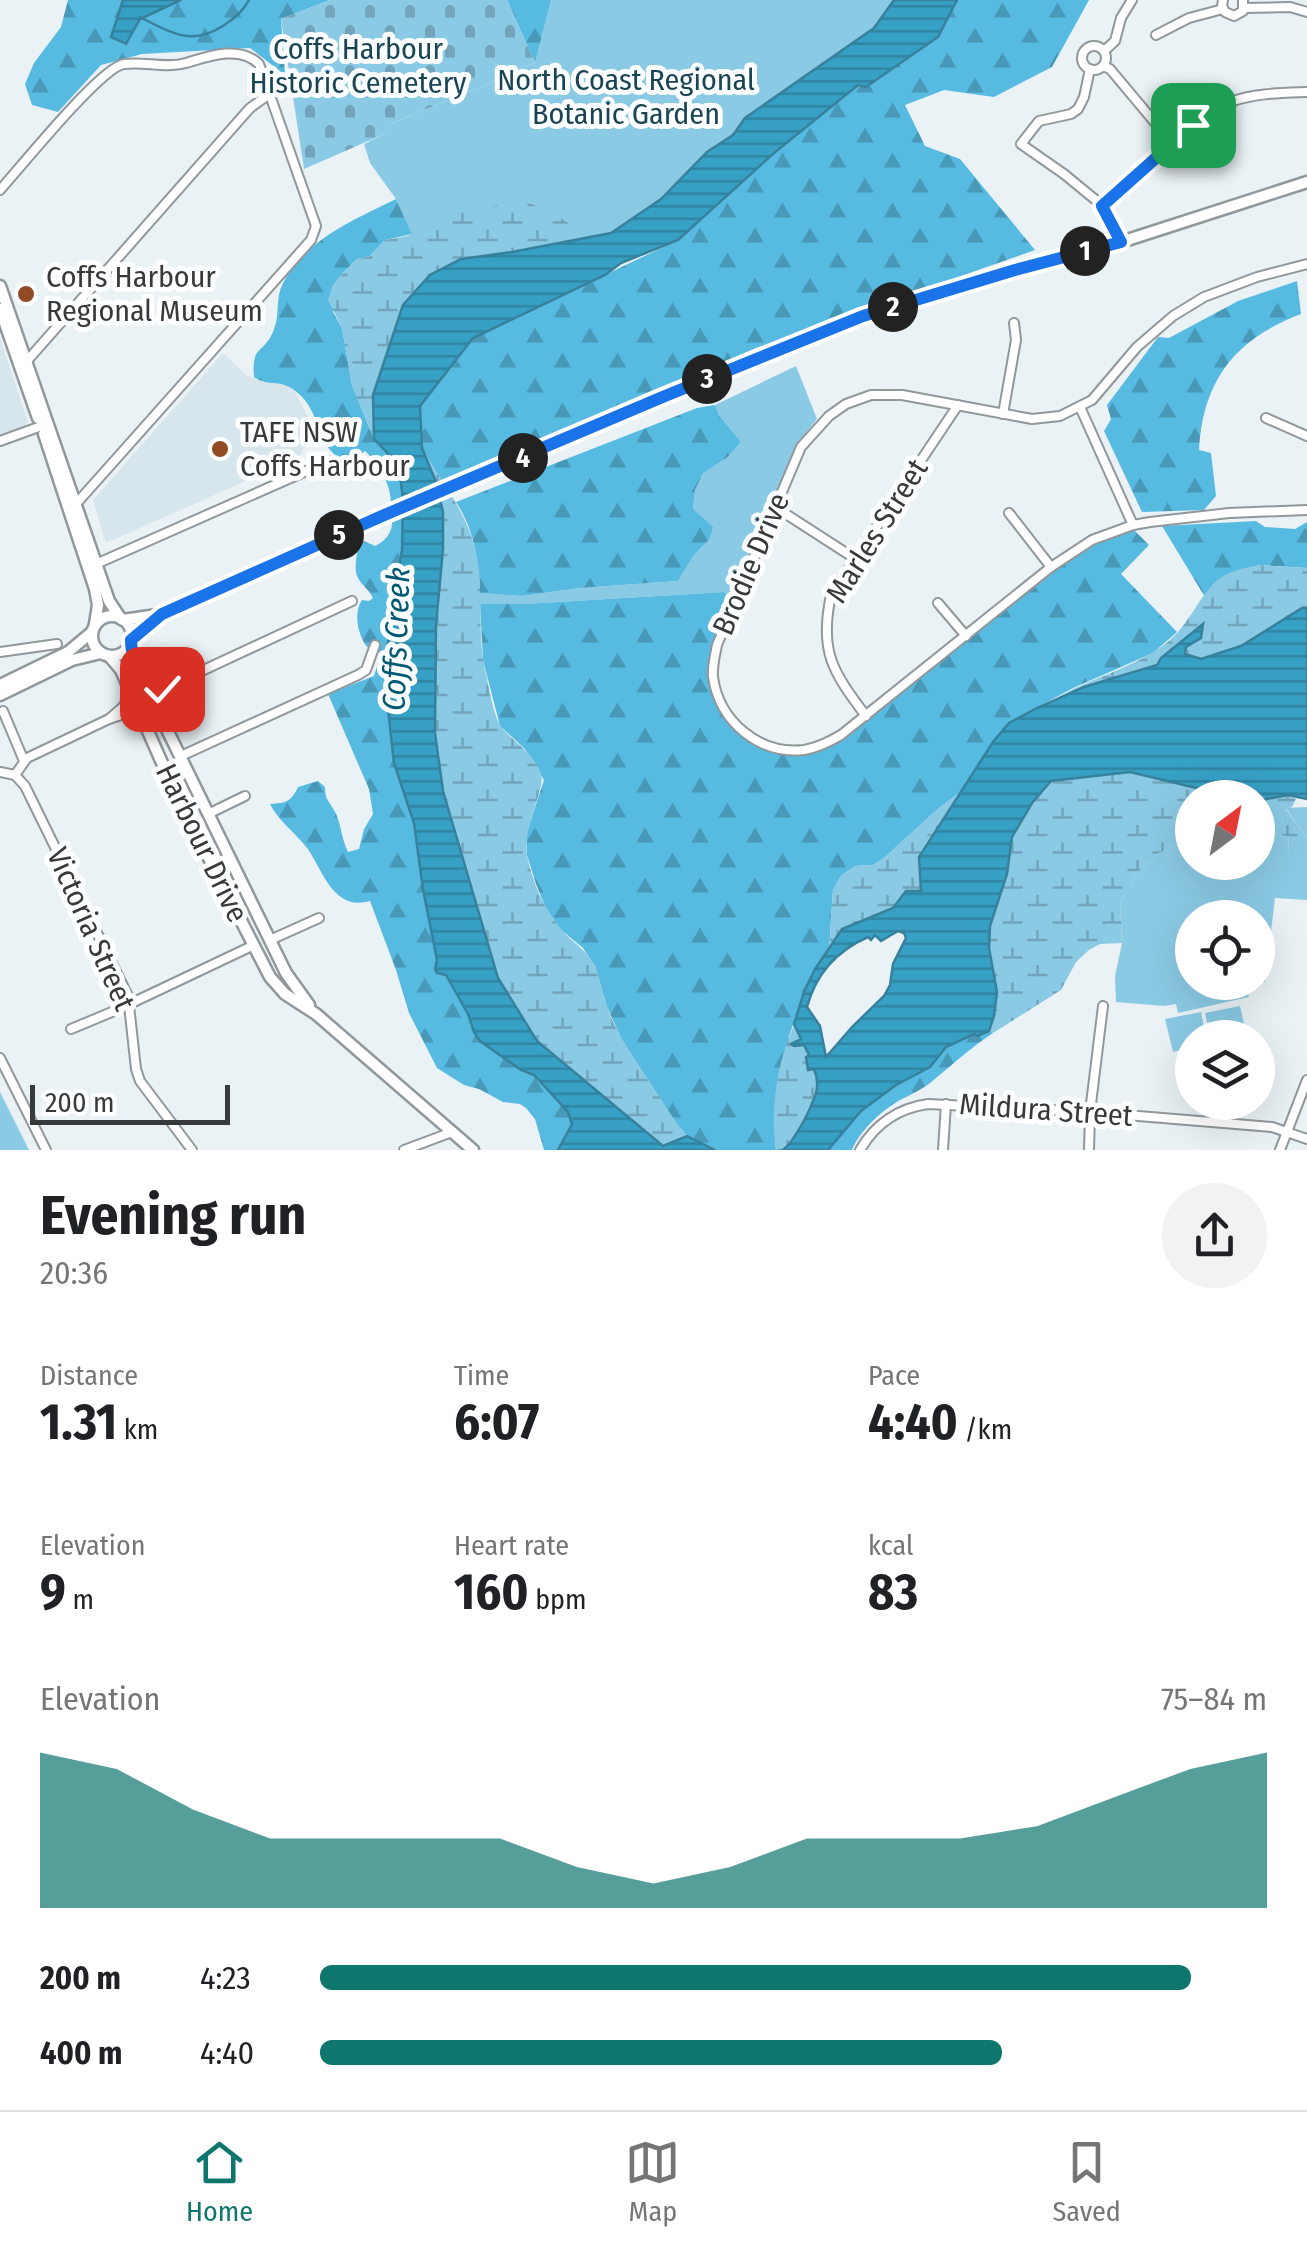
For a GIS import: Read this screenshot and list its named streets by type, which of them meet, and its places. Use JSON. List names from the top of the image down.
{
  "streets": {
    "street": [
      "Marles Street",
      "Brodie Drive",
      "Harbour Drive",
      "Victoria Street",
      "Mildura Street"
    ]
  },
  "crossings": [
    ["Marles Street", "Brodie Drive"]
  ],
  "water": ["Coffs Creek"],
  "parks": ["Coffs Harbour Historic Cemetery", "North Coast Regional Botanic Garden"],
  "places": ["Coffs Harbour Regional Museum", "TAFE NSW Coffs Harbour"],
  "scale_bar": "200 m",
  "north": "top right",
  "page": {
    "pins": [
      "1",
      "2",
      "3",
      "4",
      "5"
    ],
    "scale": "200 m",
    "heading": ["Evening run", "20:36"],
    "stats": [
      ["Distance", "1.31 km"],
      ["Time", "6:07"],
      ["Pace", "4:40 /km"],
      ["Elevation", "9 m"],
      ["Heart rate", "160 bpm"],
      ["kcal", "83"]
    ],
    "chart": ["Elevation", "75–84 m"],
    "list": [
      {
        "name": "200 m",
        "note": "4:23"
      },
      {
        "name": "400 m",
        "note": "4:40"
      }
    ],
    "tabs": ["Home", "Map", "Saved"]
  }
}
